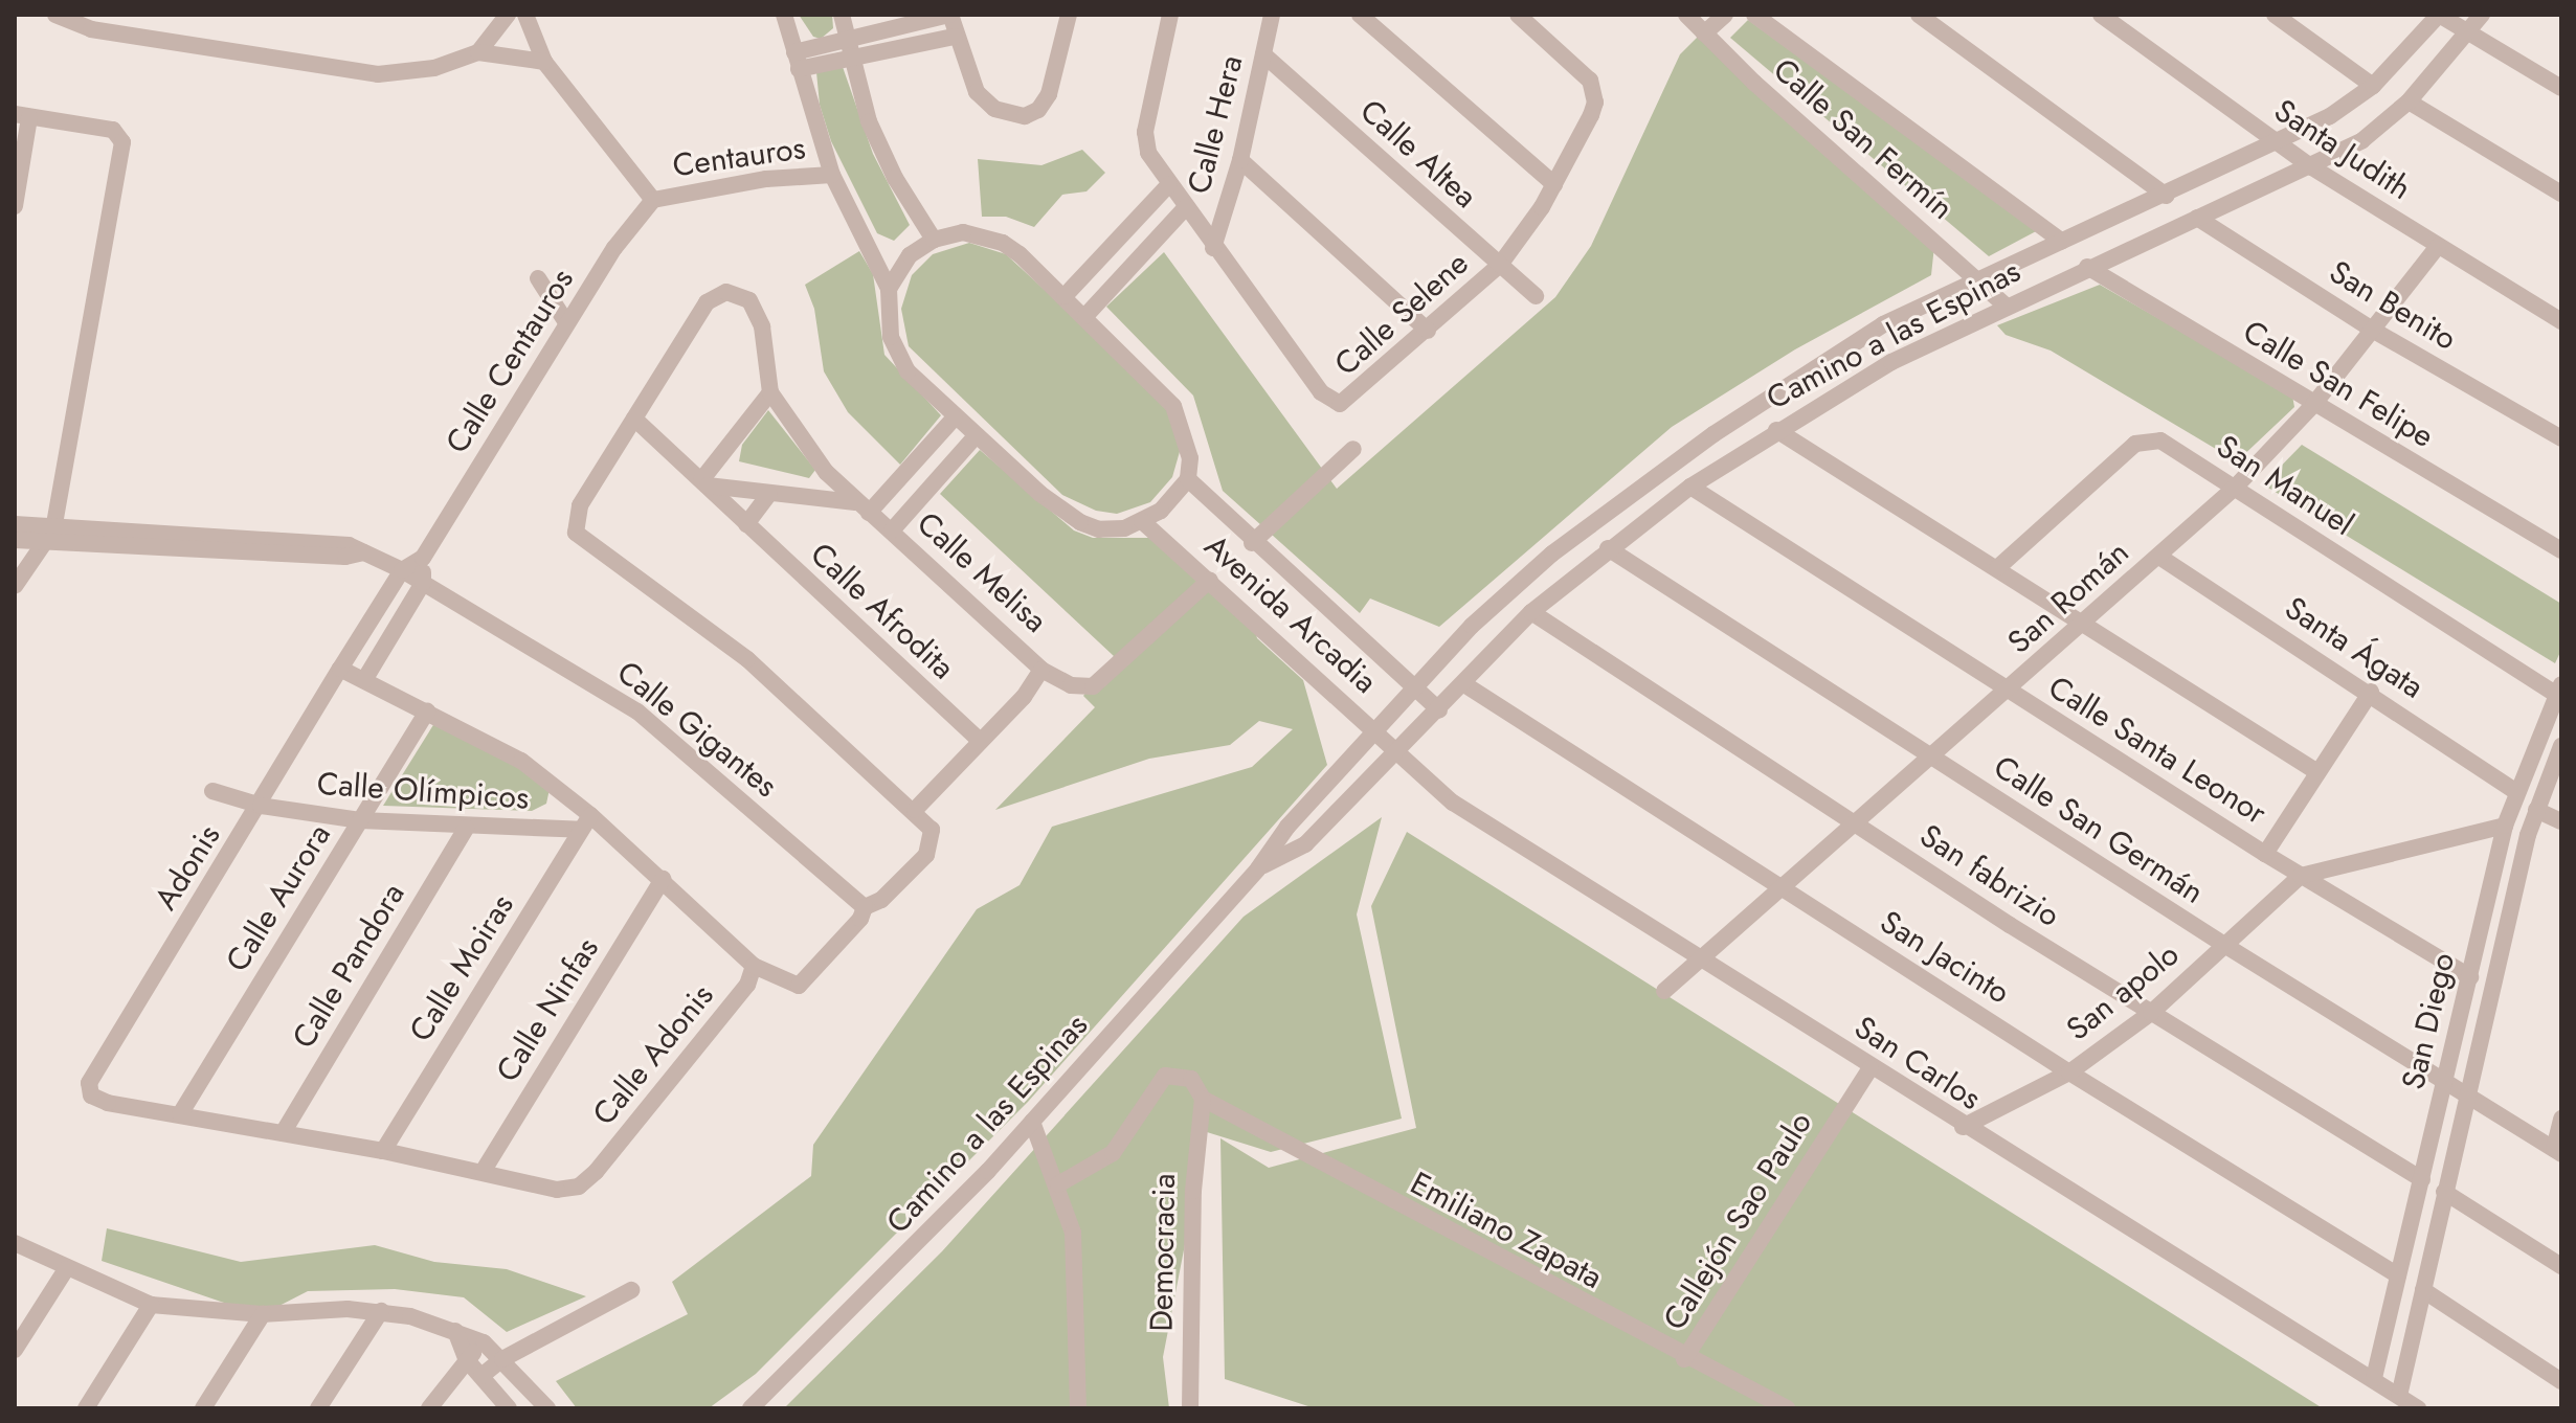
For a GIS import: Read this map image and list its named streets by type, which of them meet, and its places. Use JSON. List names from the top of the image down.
{
  "streets": {
    "street": [
      "Calle Hera",
      "Calle San Fermín",
      "Santa Judith",
      "Calle Altea",
      "Centauros",
      "San Benito",
      "Calle Selene",
      "Camino a las Espinas",
      "Calle Centauros",
      "Calle San Felipe",
      "San Manuel",
      "Calle Melisa",
      "San Román",
      "Calle Afrodita",
      "Avenida Arcadia",
      "Santa Ágata",
      "Calle Gigantes",
      "Calle Santa Leonor",
      "Calle Olímpicos",
      "Calle San Germán",
      "Adonis",
      "San fabrizio",
      "Calle Aurora",
      "San Jacinto",
      "Calle Pandora",
      "Calle Moiras",
      "San apolo",
      "Calle Ninfas",
      "San Diego",
      "Calle Adonis",
      "San Carlos",
      "Callejón Sao Paulo",
      "Emiliano Zapata",
      "Democracia"
    ]
  },
  "crossings": [
    ["Calle Hera", "Calle Altea"],
    ["Calle Hera", "Calle Selene"],
    ["Calle San Fermín", "Camino a las Espinas"],
    ["Santa Judith", "Camino a las Espinas"],
    ["Santa Judith", "San Román"],
    ["Calle Altea", "Calle Selene"],
    ["Centauros", "Calle Centauros"],
    ["San Benito", "Camino a las Espinas"],
    ["San Benito", "San Román"],
    ["Camino a las Espinas", "Calle San Felipe"],
    ["Camino a las Espinas", "Avenida Arcadia"],
    ["Camino a las Espinas", "Calle Santa Leonor"],
    ["Camino a las Espinas", "Calle San Germán"],
    ["Camino a las Espinas", "San fabrizio"],
    ["Camino a las Espinas", "San Jacinto"],
    ["Camino a las Espinas", "San Carlos"],
    ["Calle Centauros", "Calle Gigantes"],
    ["Calle Centauros", "Adonis"],
    ["Calle San Felipe", "San Román"],
    ["San Manuel", "San Román"],
    ["San Manuel", "San Diego"],
    ["Calle Melisa", "Calle Afrodita"],
    ["San Román", "Santa Ágata"],
    ["San Román", "Calle Santa Leonor"],
    ["San Román", "Calle San Germán"],
    ["San Román", "San fabrizio"],
    ["San Román", "San Jacinto"],
    ["San Román", "San Carlos"],
    ["Avenida Arcadia", "San Carlos"],
    ["Santa Ágata", "San Diego"],
    ["Calle Santa Leonor", "San apolo"],
    ["Calle Santa Leonor", "San Diego"],
    ["Calle Olímpicos", "Adonis"],
    ["Calle Olímpicos", "Calle Aurora"],
    ["Calle Olímpicos", "Calle Pandora"],
    ["Calle Olímpicos", "Calle Moiras"],
    ["Calle San Germán", "San apolo"],
    ["Calle San Germán", "San Diego"],
    ["Adonis", "Calle Adonis"],
    ["San fabrizio", "San apolo"],
    ["San fabrizio", "San Diego"],
    ["Calle Aurora", "Calle Adonis"],
    ["San Jacinto", "San apolo"],
    ["San Jacinto", "San Diego"],
    ["Calle Pandora", "Calle Adonis"],
    ["Calle Moiras", "Calle Adonis"],
    ["San apolo", "San Carlos"],
    ["Calle Ninfas", "Calle Adonis"],
    ["San Diego", "San Carlos"],
    ["San Carlos", "Callejón Sao Paulo"],
    ["Callejón Sao Paulo", "Emiliano Zapata"],
    ["Emiliano Zapata", "Democracia"]
  ]
}
